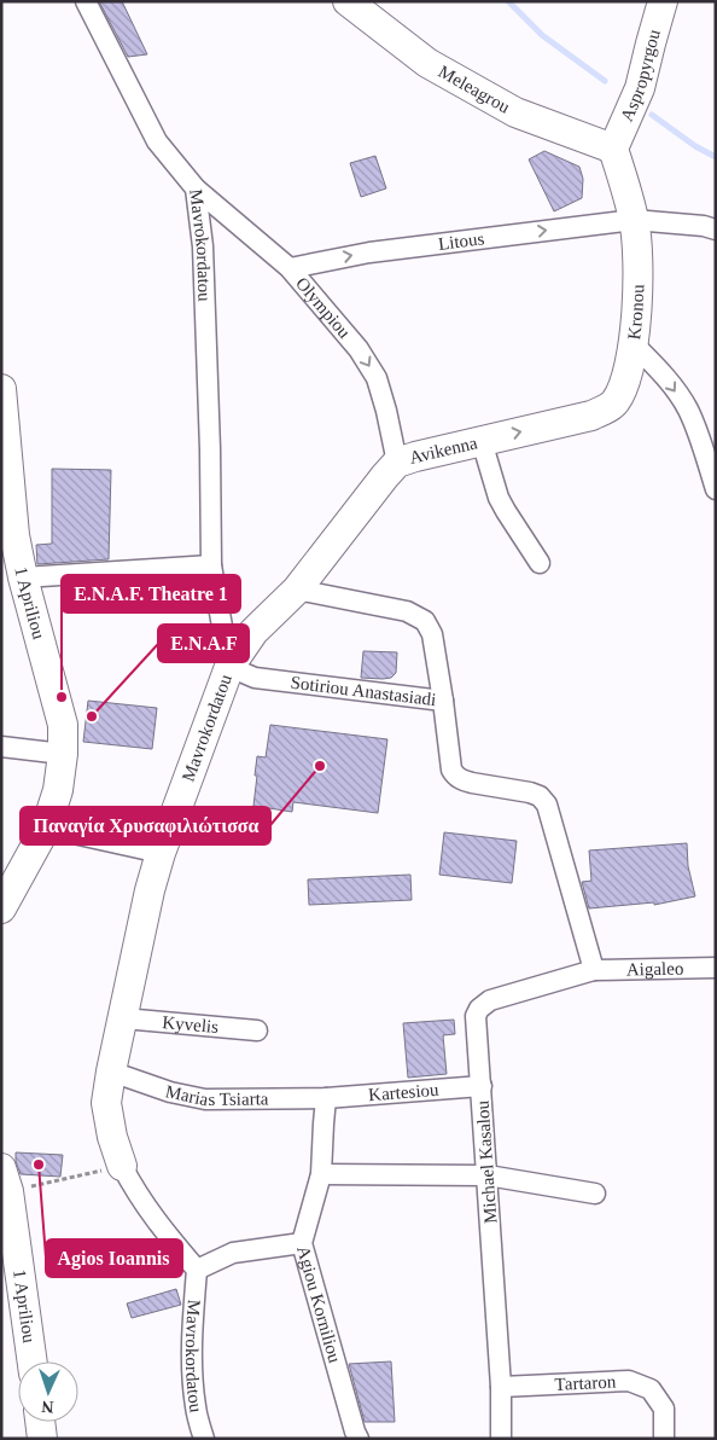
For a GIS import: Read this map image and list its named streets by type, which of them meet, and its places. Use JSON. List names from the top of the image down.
{
  "streets": {
    "street": [
      "Aspropyrgou",
      "Meleagrou",
      "Litous",
      "Mavrokordatou",
      "Olympiou",
      "Kronou",
      "Avikenna",
      "1 Apriliou",
      "Sotiriou Anastasiadi",
      "Aigaleo",
      "Kyvelis",
      "Kartesiou",
      "Marias Tsiarta",
      "Michael Kasalou",
      "Agiou Korniliou",
      "Tartaron"
    ]
  },
  "crossings": [
    ["Aspropyrgou", "Meleagrou"],
    ["Aspropyrgou", "Kronou"],
    ["Meleagrou", "Kronou"],
    ["Litous", "Olympiou"],
    ["Litous", "Kronou"],
    ["Mavrokordatou", "Olympiou"],
    ["Mavrokordatou", "Avikenna"],
    ["Mavrokordatou", "Sotiriou Anastasiadi"],
    ["Mavrokordatou", "Kyvelis"],
    ["Mavrokordatou", "Marias Tsiarta"],
    ["Olympiou", "Avikenna"],
    ["Kronou", "Avikenna"],
    ["Avikenna", "Sotiriou Anastasiadi"],
    ["Sotiriou Anastasiadi", "Aigaleo"],
    ["Sotiriou Anastasiadi", "Michael Kasalou"],
    ["Aigaleo", "Michael Kasalou"],
    ["Kartesiou", "Marias Tsiarta"],
    ["Kartesiou", "Michael Kasalou"],
    ["Kartesiou", "Agiou Korniliou"],
    ["Marias Tsiarta", "Agiou Korniliou"],
    ["Michael Kasalou", "Tartaron"]
  ],
  "one_way": ["Litous", "Olympiou", "Kronou"],
  "places": [
    "E.N.A.F. Theatre 1",
    "E.N.A.F",
    "Παναγία Χρυσαφιλιώτισσα",
    "Agios Ioannis"
  ],
  "north": "bottom"
}
